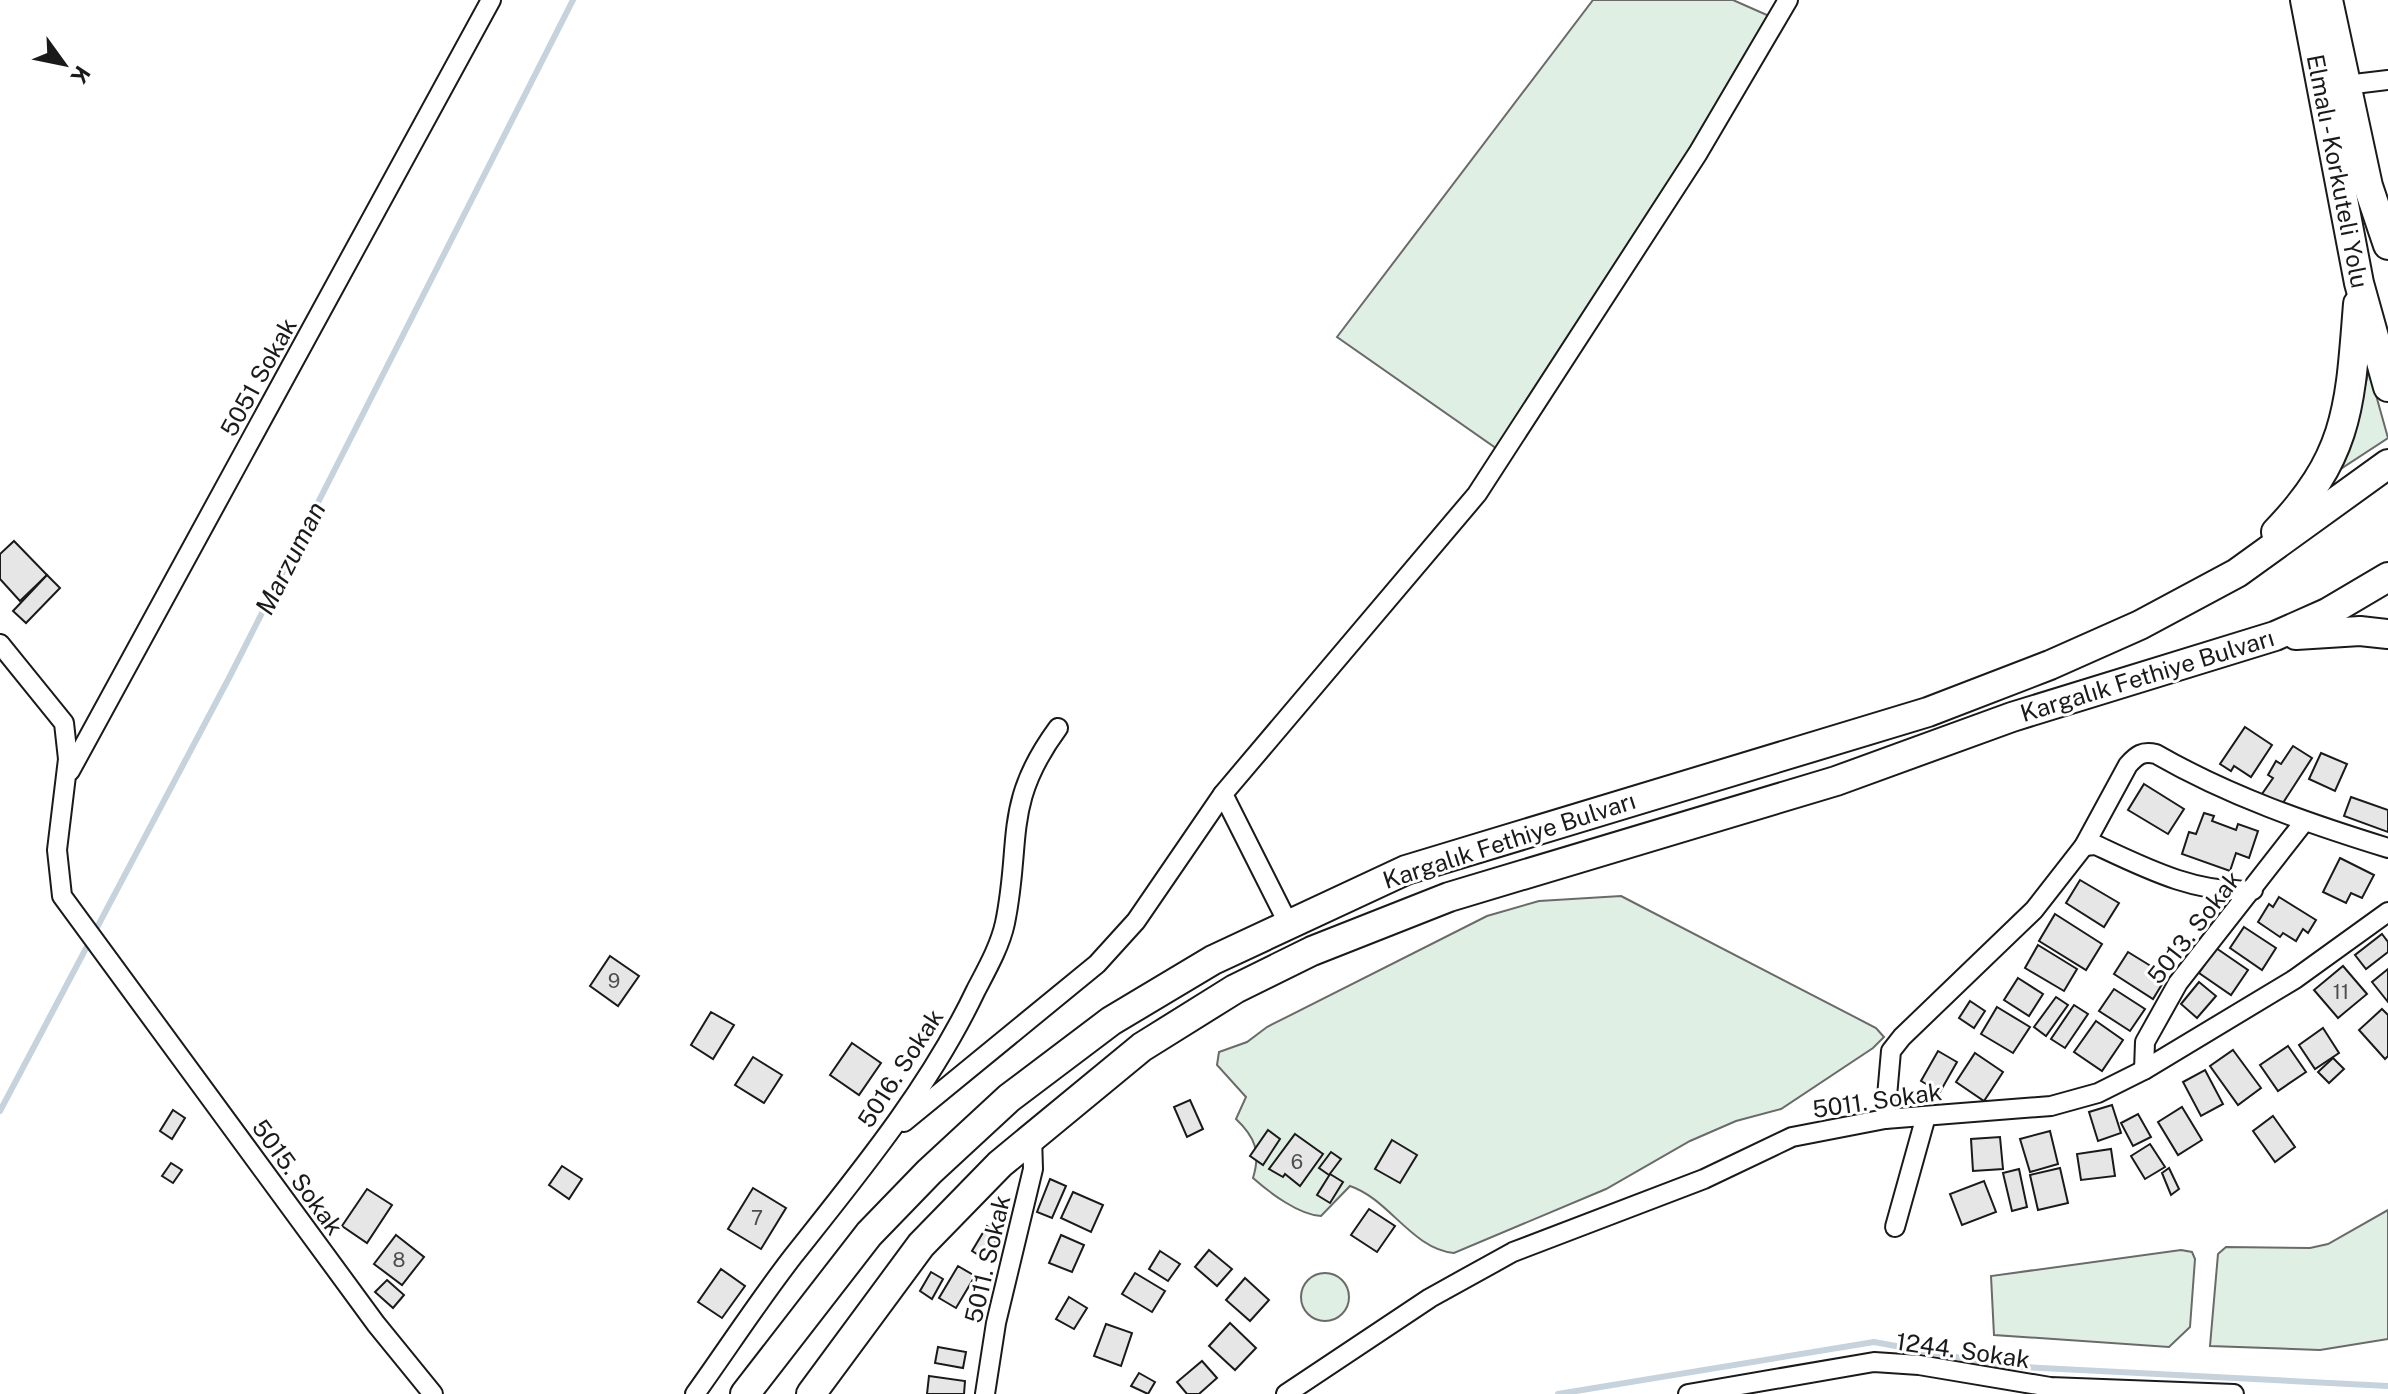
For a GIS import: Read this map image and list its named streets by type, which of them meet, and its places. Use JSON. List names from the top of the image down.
{
  "streets": {
    "highway": ["Elmalı - Korkuteli Yolu", "Kargalık Fethiye Bulvarı"],
    "street": [
      "5051 Sokak",
      "5013. Sokak",
      "5016. Sokak",
      "5011. Sokak",
      "5015. Sokak",
      "1244. Sokak"
    ]
  },
  "crossings": [
    ["5051 Sokak", "5015. Sokak"],
    ["Kargalık Fethiye Bulvarı", "5011. Sokak"],
    ["5013. Sokak", "5011. Sokak"]
  ],
  "water": ["Marzuman"],
  "house_numbers": [
    "9",
    "11",
    "6",
    "7",
    "8"
  ],
  "north": "bottom right"
}
